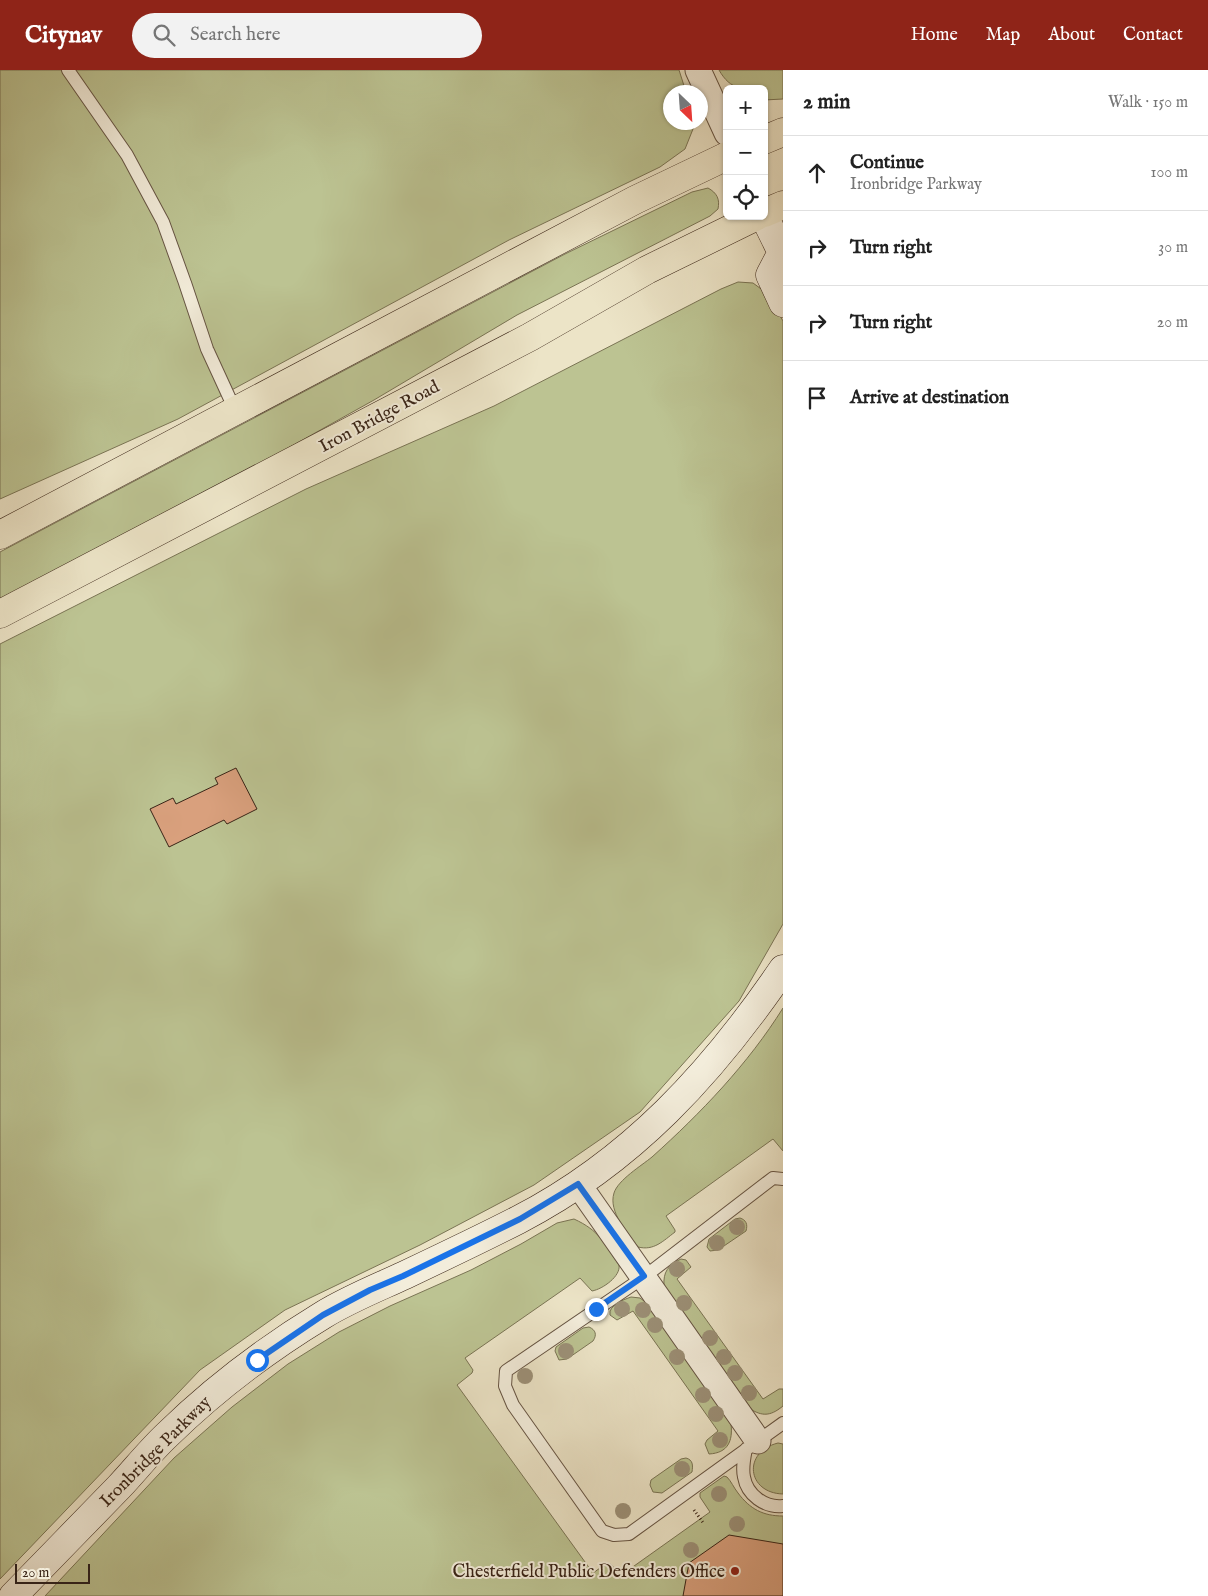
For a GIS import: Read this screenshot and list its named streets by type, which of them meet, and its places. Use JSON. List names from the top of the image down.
{
  "streets": {
    "main road": ["Iron Bridge Road"],
    "street": ["Ironbridge Parkway"]
  },
  "places": ["Chesterfield Public Defenders Office"],
  "scale_bar": "20 m",
  "north": "bottom right",
  "page": {
    "header": "Citynav",
    "search": "Search here",
    "nav": [
      "Home",
      "Map",
      "About",
      "Contact"
    ],
    "heading": ["2 min", "Walk · 150 m"],
    "map_buttons": ["+", "−"],
    "list": [
      ["Continue", "Ironbridge Parkway", "100 m"],
      ["Turn right", "30 m"],
      ["Turn right", "20 m"],
      "Arrive at destination"
    ],
    "scale": "20 m"
  }
}
